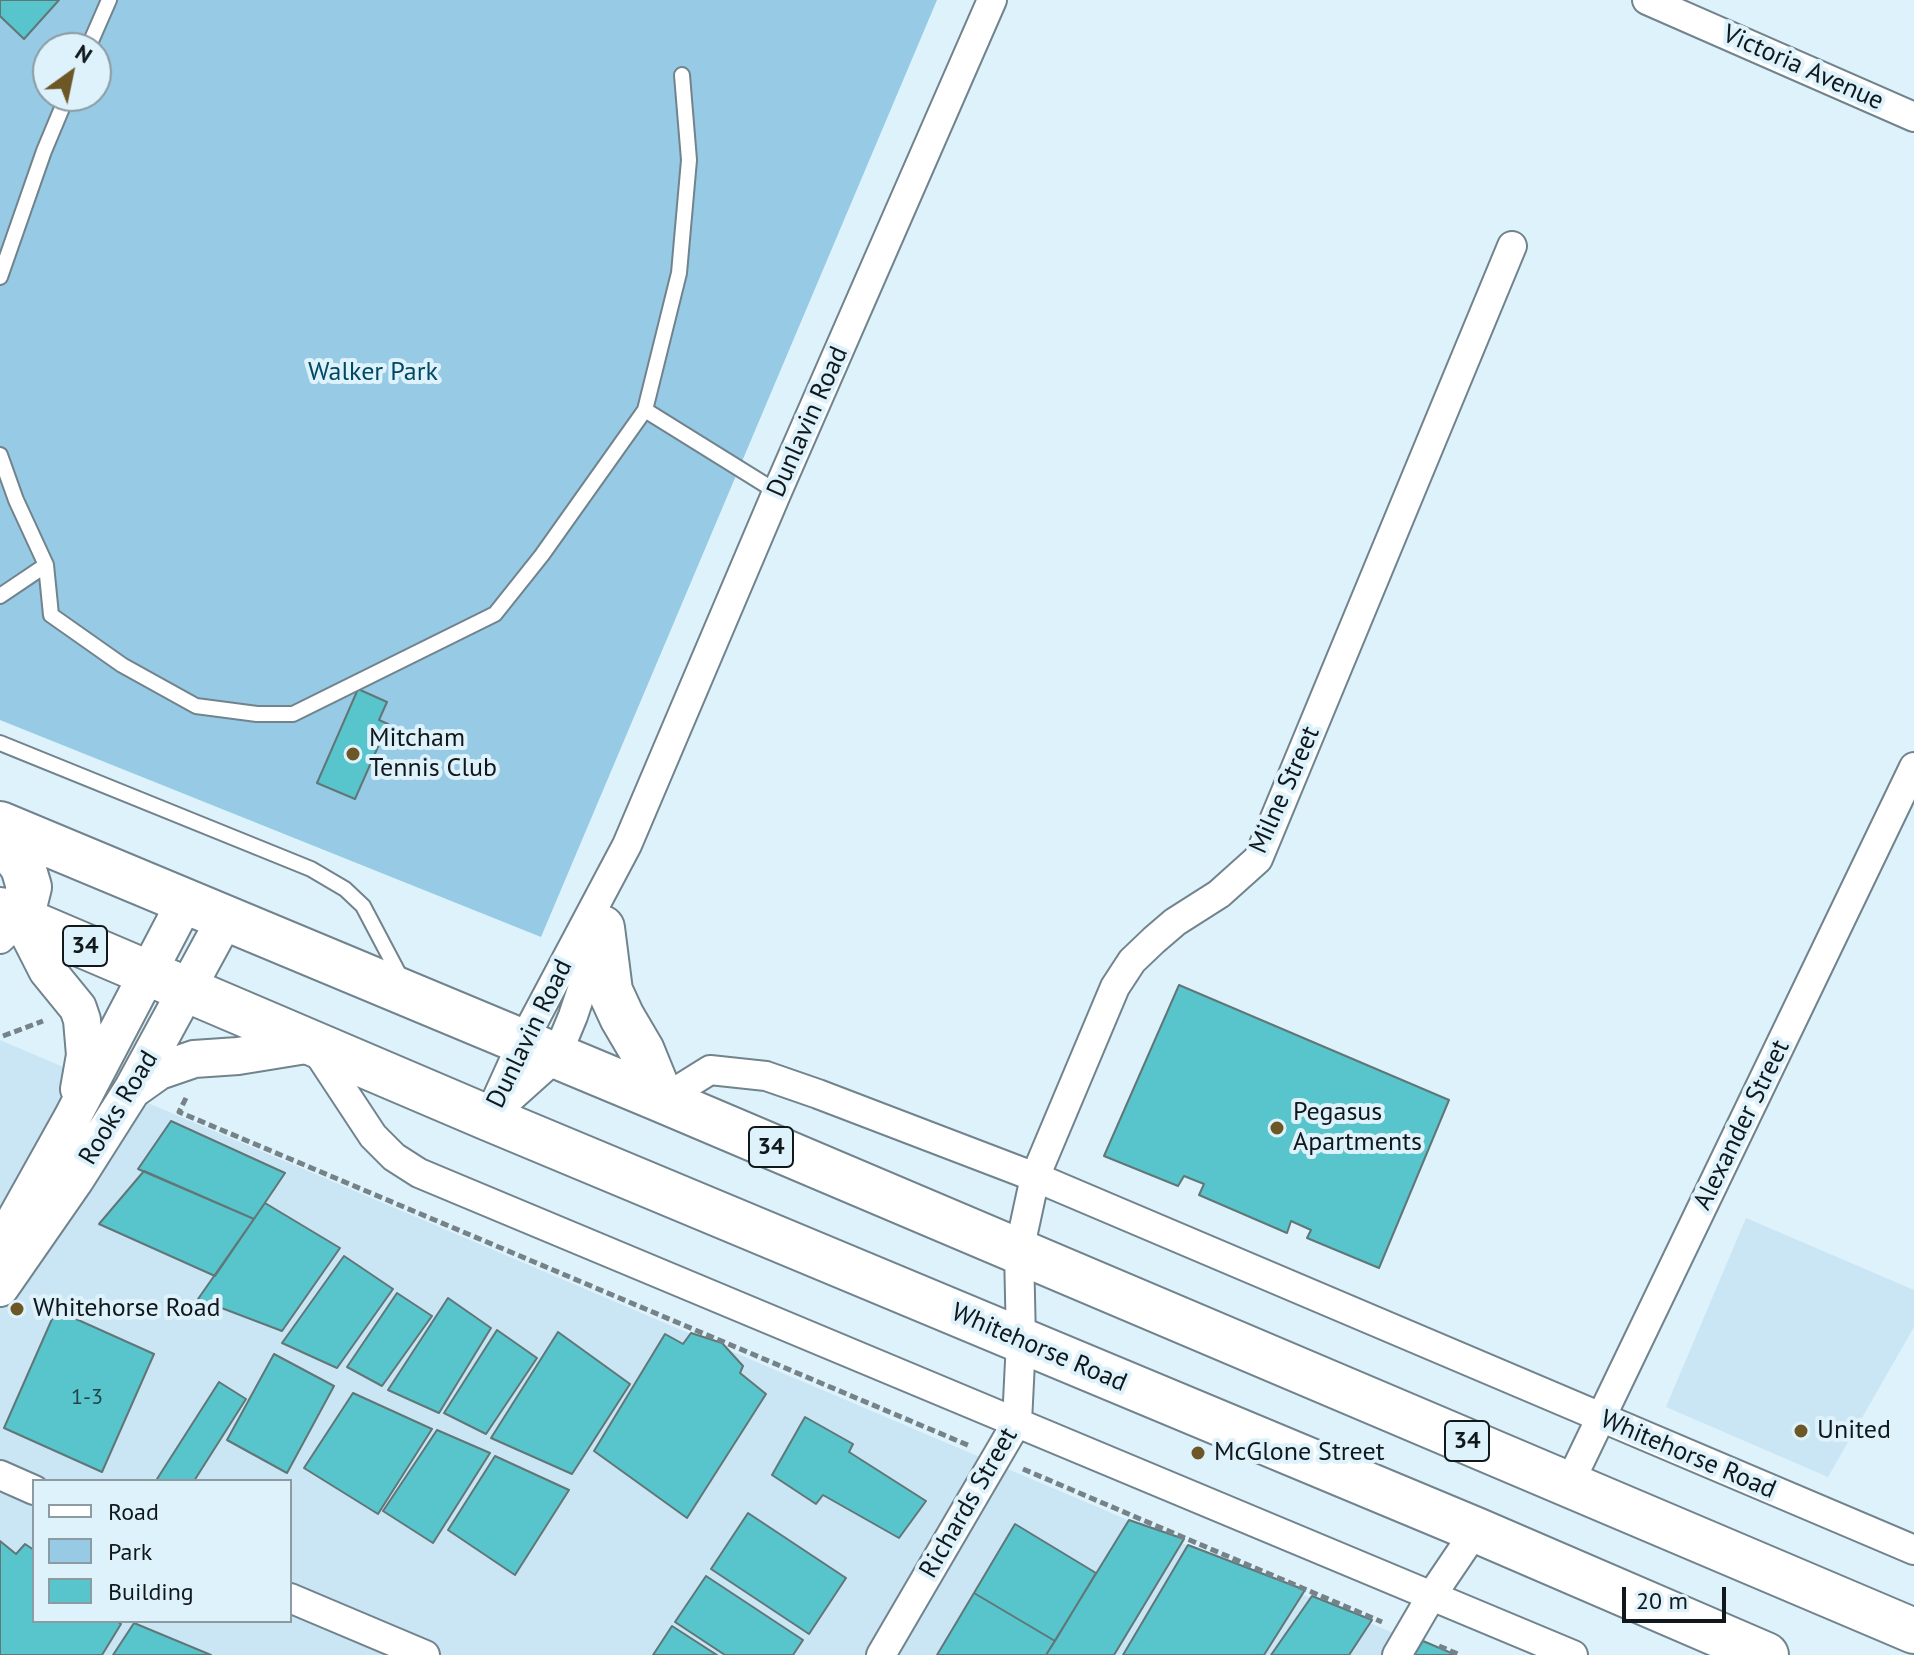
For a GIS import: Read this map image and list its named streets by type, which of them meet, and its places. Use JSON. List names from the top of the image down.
{
  "streets": {
    "highway": ["34", "Whitehorse Road"],
    "street": [
      "Victoria Avenue",
      "Dunlavin Road",
      "Milne Street",
      "Rooks Road",
      "Alexander Street",
      "Richards Street"
    ]
  },
  "crossings": [
    ["Dunlavin Road", "34"],
    ["Dunlavin Road", "Whitehorse Road"],
    ["Milne Street", "34"],
    ["Milne Street", "Whitehorse Road"],
    ["Milne Street", "Richards Street"],
    ["34", "Rooks Road"],
    ["34", "Alexander Street"],
    ["34", "Whitehorse Road"],
    ["Rooks Road", "Whitehorse Road"],
    ["Alexander Street", "Whitehorse Road"],
    ["Whitehorse Road", "Richards Street"]
  ],
  "parks": ["Walker Park"],
  "places": [
    "Mitcham Tennis Club",
    "Pegasus Apartments",
    "Whitehorse Road",
    "United",
    "McGlone Street"
  ],
  "house_numbers": ["1-3"],
  "legend": ["Road", "Park", "Building"],
  "scale_bar": "20 m",
  "north": "top right"
}
